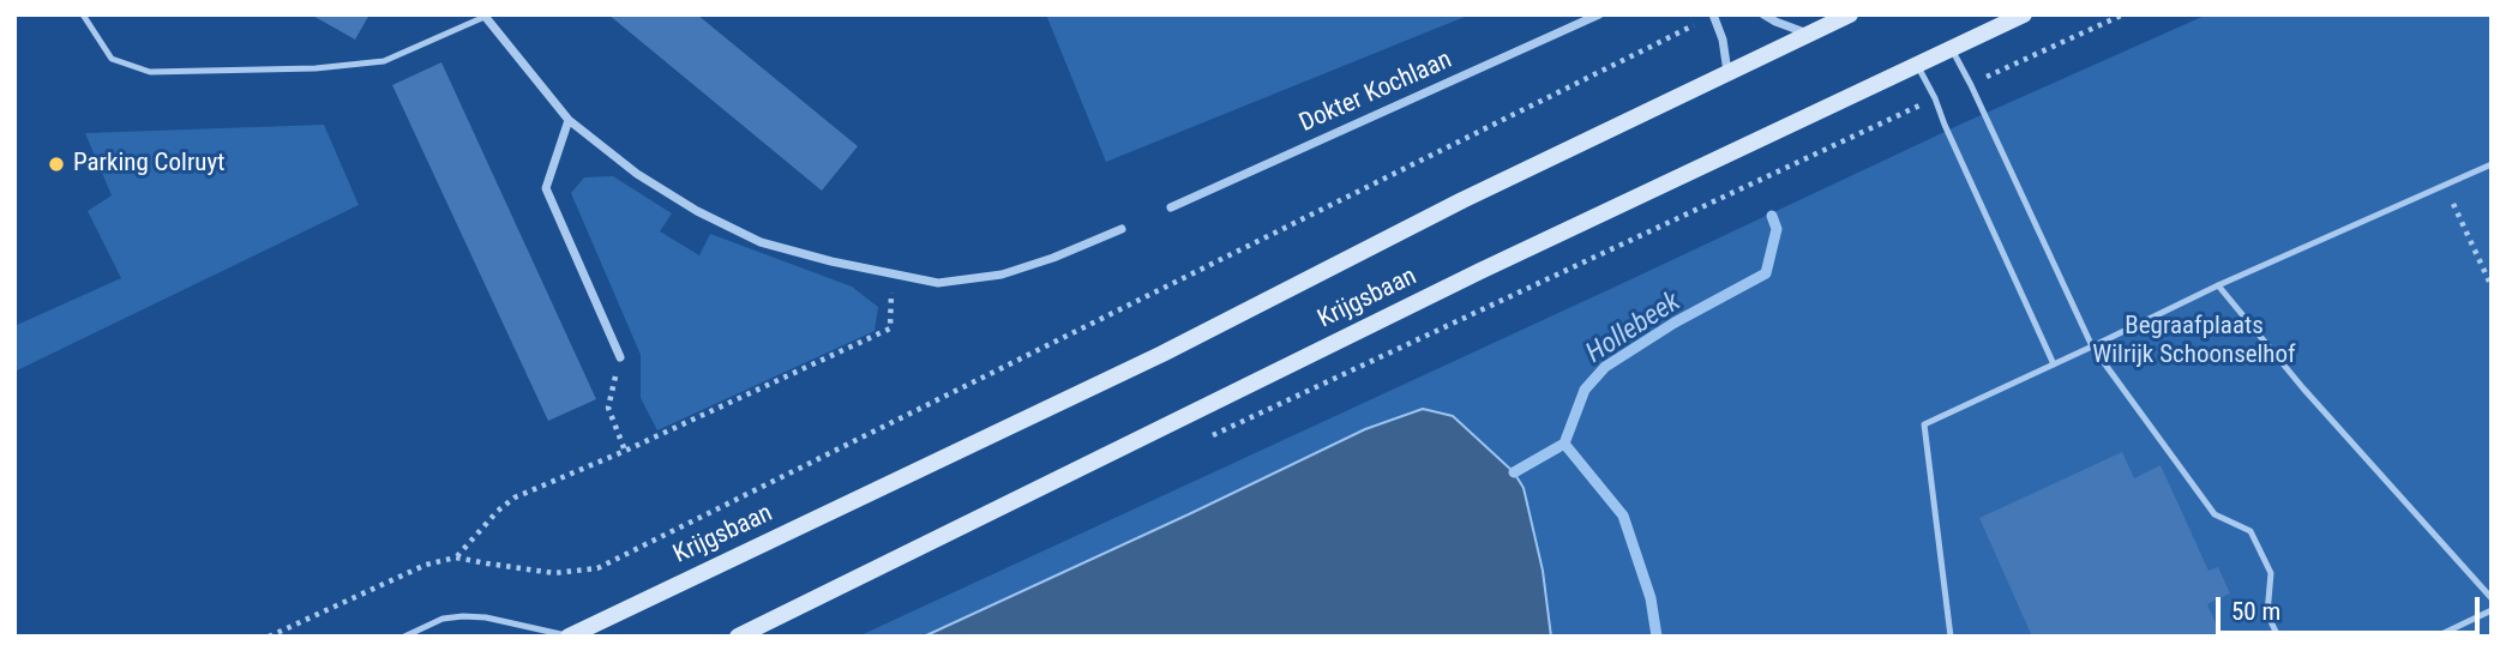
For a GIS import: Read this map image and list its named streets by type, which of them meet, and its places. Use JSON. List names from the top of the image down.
{
  "streets": {
    "main road": ["Krijgsbaan"],
    "street": ["Dokter Kochlaan"]
  },
  "water": ["Hollebeek"],
  "parks": ["Begraafplaats Wilrijk Schoonselhof"],
  "places": ["Parking Colruyt"],
  "scale_bar": "50 m"
}
